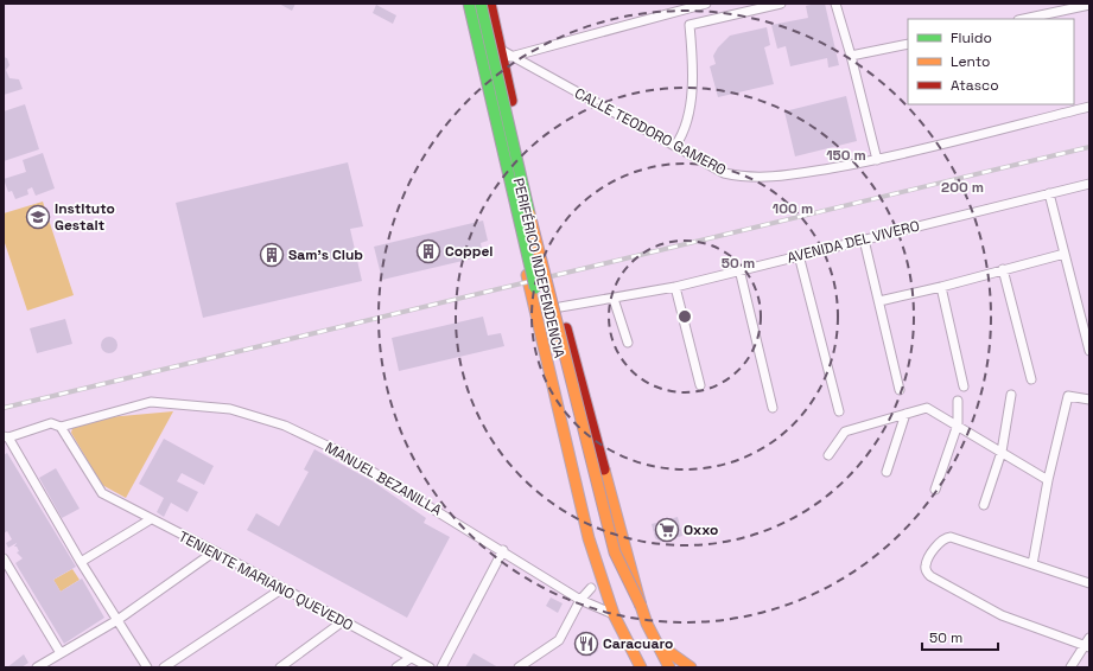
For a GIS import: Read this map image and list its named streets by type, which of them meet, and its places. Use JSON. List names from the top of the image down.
{
  "streets": {
    "main road": ["PERIFÉRICO INDEPENDENCIA"],
    "street": [
      "CALLE TEODORO GAMERO",
      "AVENIDA DEL VIVERO",
      "MANUEL BEZANILLA",
      "TENIENTE MARIANO QUEVEDO"
    ]
  },
  "crossings": [
    ["CALLE TEODORO GAMERO", "PERIFÉRICO INDEPENDENCIA"],
    ["AVENIDA DEL VIVERO", "PERIFÉRICO INDEPENDENCIA"],
    ["PERIFÉRICO INDEPENDENCIA", "MANUEL BEZANILLA"],
    ["MANUEL BEZANILLA", "TENIENTE MARIANO QUEVEDO"]
  ],
  "places": {
    "school or university": ["Instituto Gestalt"],
    "building": ["Coppel", "Sam's Club"],
    "supermarket": ["Oxxo"],
    "restaurant": ["Caracuaro"]
  },
  "legend": ["Fluido", "Lento", "Atasco"],
  "scale_bar": "50 m",
  "rings": [
    "150 m",
    "200 m",
    "100 m",
    "50 m"
  ]
}
